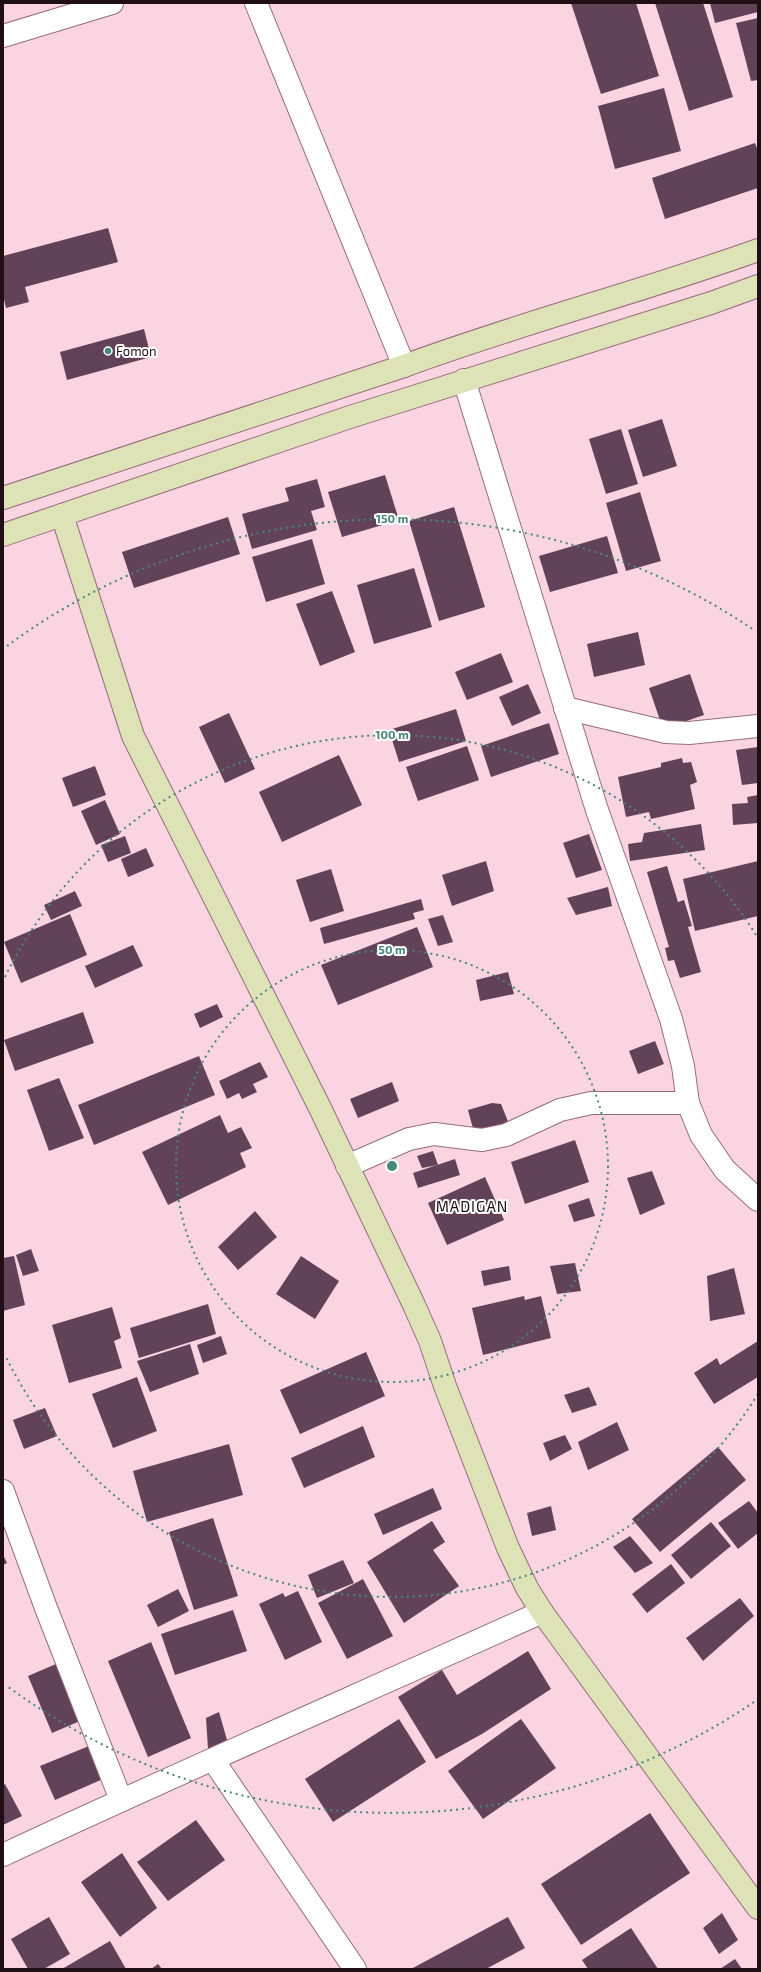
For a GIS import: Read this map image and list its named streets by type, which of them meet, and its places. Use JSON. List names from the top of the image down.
{
  "districts": ["MADIGAN"],
  "places": ["Fomon"],
  "rings": ["150 m", "100 m", "50 m"]
}
